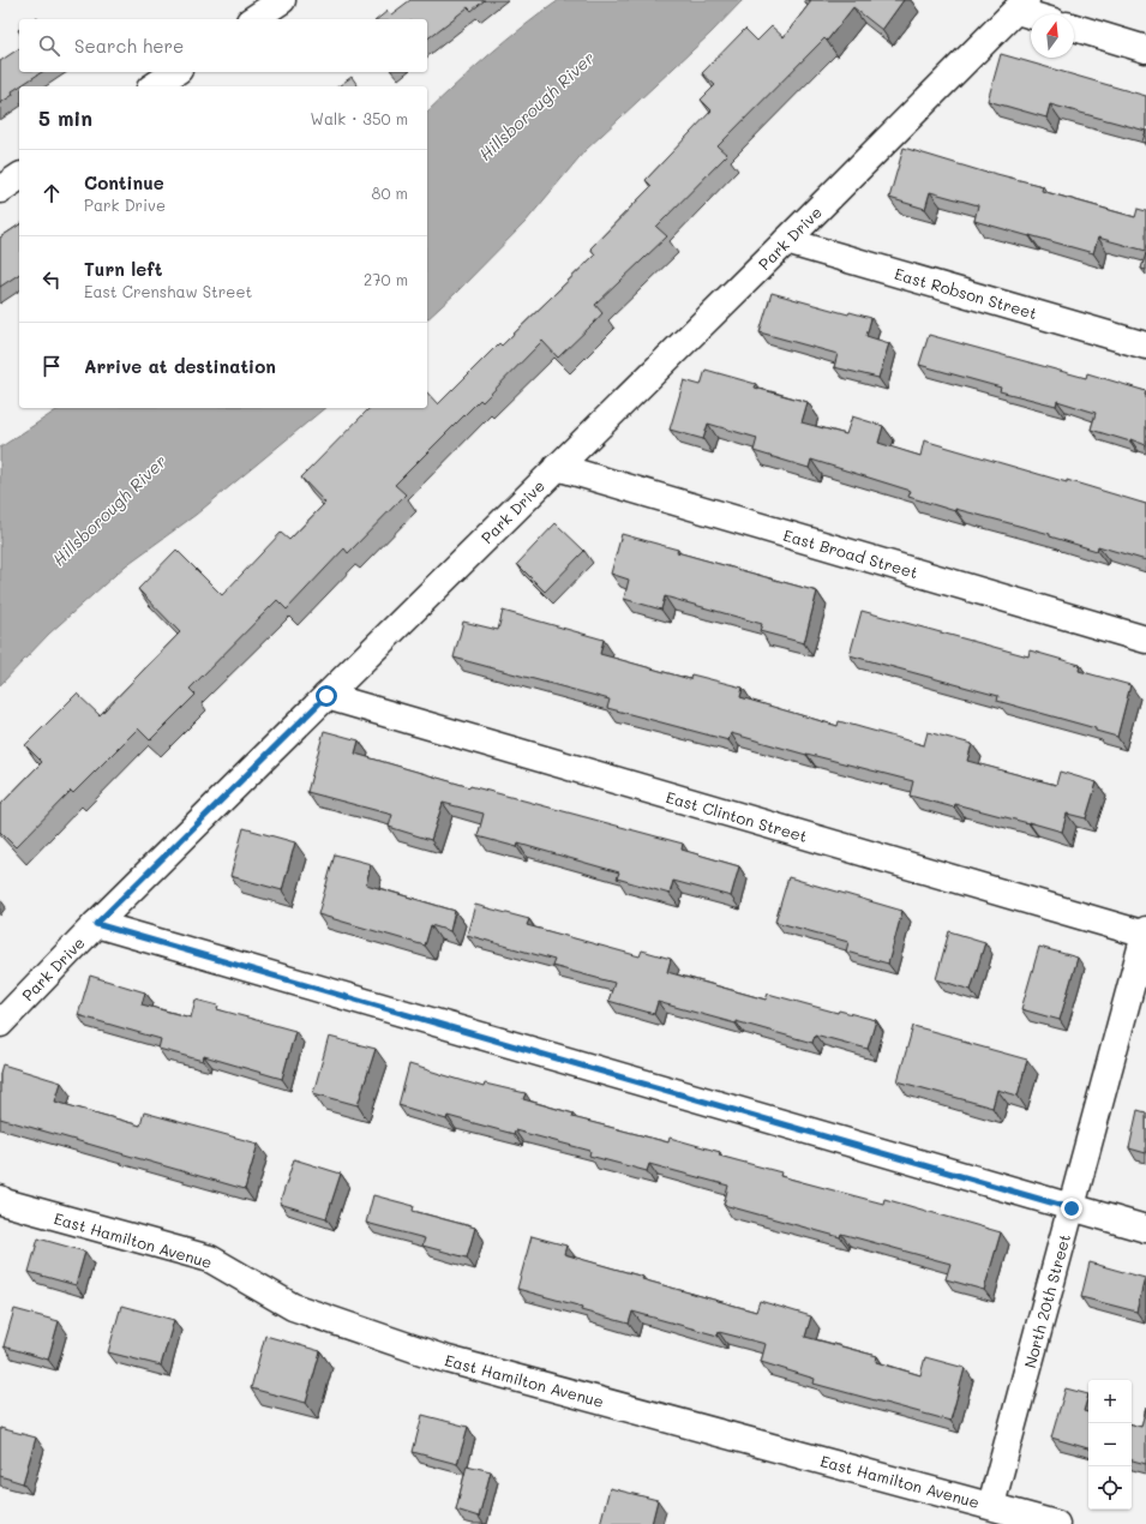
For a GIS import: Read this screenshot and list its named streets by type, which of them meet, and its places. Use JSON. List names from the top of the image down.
{
  "streets": {
    "street": [
      "Park Drive",
      "East Robson Street",
      "East Broad Street",
      "East Clinton Street",
      "East Hamilton Avenue",
      "North 20th Street"
    ]
  },
  "crossings": [
    ["Park Drive", "East Robson Street"],
    ["Park Drive", "East Broad Street"],
    ["Park Drive", "East Clinton Street"],
    ["East Clinton Street", "North 20th Street"],
    ["East Hamilton Avenue", "North 20th Street"]
  ],
  "water": ["Hillsborough River"],
  "north": "top",
  "page": {
    "search": "Search here",
    "heading": ["5 min", "Walk · 350 m"],
    "list": [
      ["Continue", "Park Drive", "80 m"],
      ["Turn left", "East Crenshaw Street", "270 m"],
      "Arrive at destination"
    ],
    "map_buttons": ["+", "−"]
  }
}
